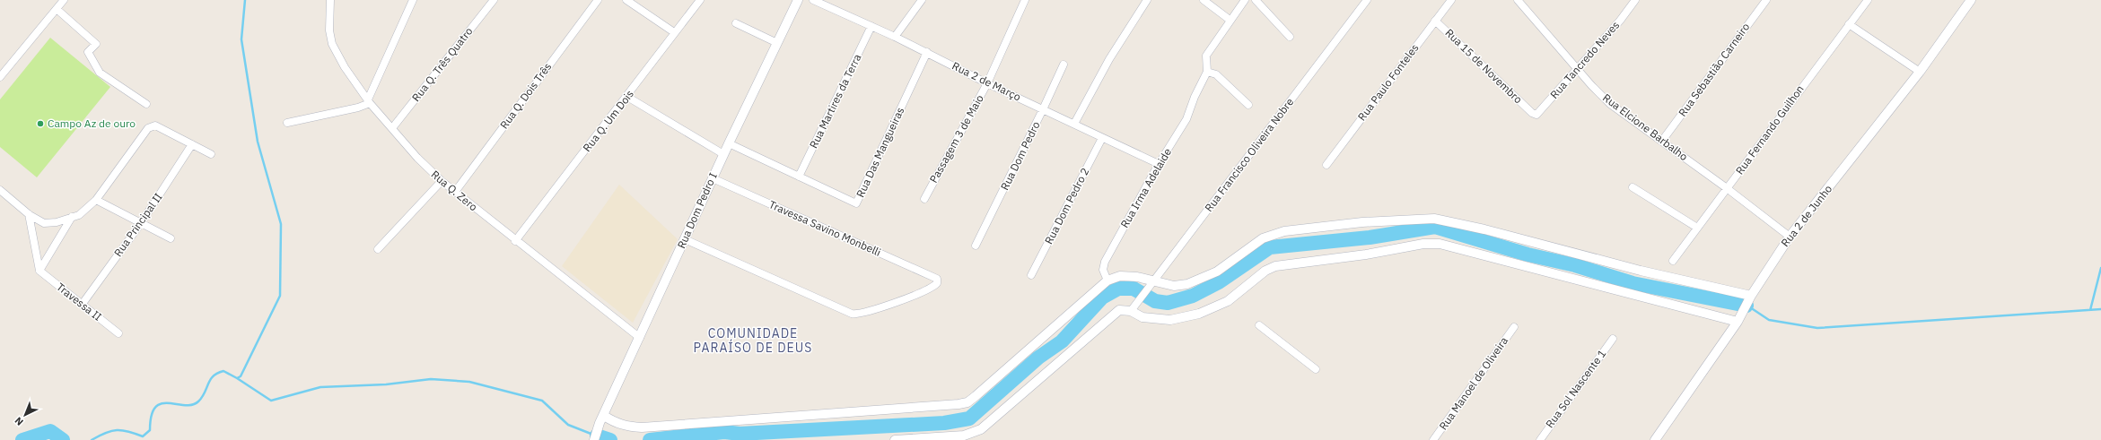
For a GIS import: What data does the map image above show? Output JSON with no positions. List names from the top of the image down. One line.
{"streets":{"street":["Rua Tancredo Neves","Rua Q. Três Quatro","Rua 15 de Novembro","Rua Sebastião Carneiro","Rua 2 de Março","Rua Paulo Fonteles","Rua Q. Dois Três","Rua Martires da Terra","Rua Q. Um Dois","Rua Elcione Barbalho","Rua Fernando Guilhon","Passagem 3 de Maio","Rua Das Mangueiras","Rua Francisco Oliveira Nobre","Rua Dom Pedro","Rua Irma Adelaide","Rua Q. Zero","Rua Dom Pedro 2","Rua Dom Pedro I","Rua 2 de Junho","Rua Principal II","Travessa Savino Monbelli","Travessa II","Rua Manoel de Oliveira","Rua Sol Nascente 1"]},"crossings":[["Rua Tancredo Neves","Rua 15 de Novembro"],["Rua Tancredo Neves","Rua Elcione Barbalho"],["Rua Q. Três Quatro","Rua Q. Zero"],["Rua 15 de Novembro","Rua Paulo Fonteles"],["Rua Sebastião Carneiro","Rua Elcione Barbalho"],["Rua 2 de Março","Rua Martires da Terra"],["Rua 2 de Março","Passagem 3 de Maio"],["Rua 2 de Março","Rua Das Mangueiras"],["Rua 2 de Março","Rua Dom Pedro"],["Rua 2 de Março","Rua Irma Adelaide"],["Rua 2 de Março","Rua Dom Pedro 2"],["Rua Q. Dois Três","Rua Q. Zero"],["Rua Martires da Terra","Rua Das Mangueiras"],["Rua Q. Um Dois","Rua Q. Zero"],["Rua Elcione Barbalho","Rua Fernando Guilhon"],["Rua Elcione Barbalho","Rua 2 de Junho"],["Rua Das Mangueiras","Rua Dom Pedro I"],["Rua Q. Zero","Rua Dom Pedro I"],["Rua Dom Pedro I","Travessa Savino Monbelli"],["Rua Principal II","Travessa II"]],"districts":["COMUNIDADE PARAÍSO DE DEUS"],"places":["Campo Az de ouro"],"north":"bottom left"}
